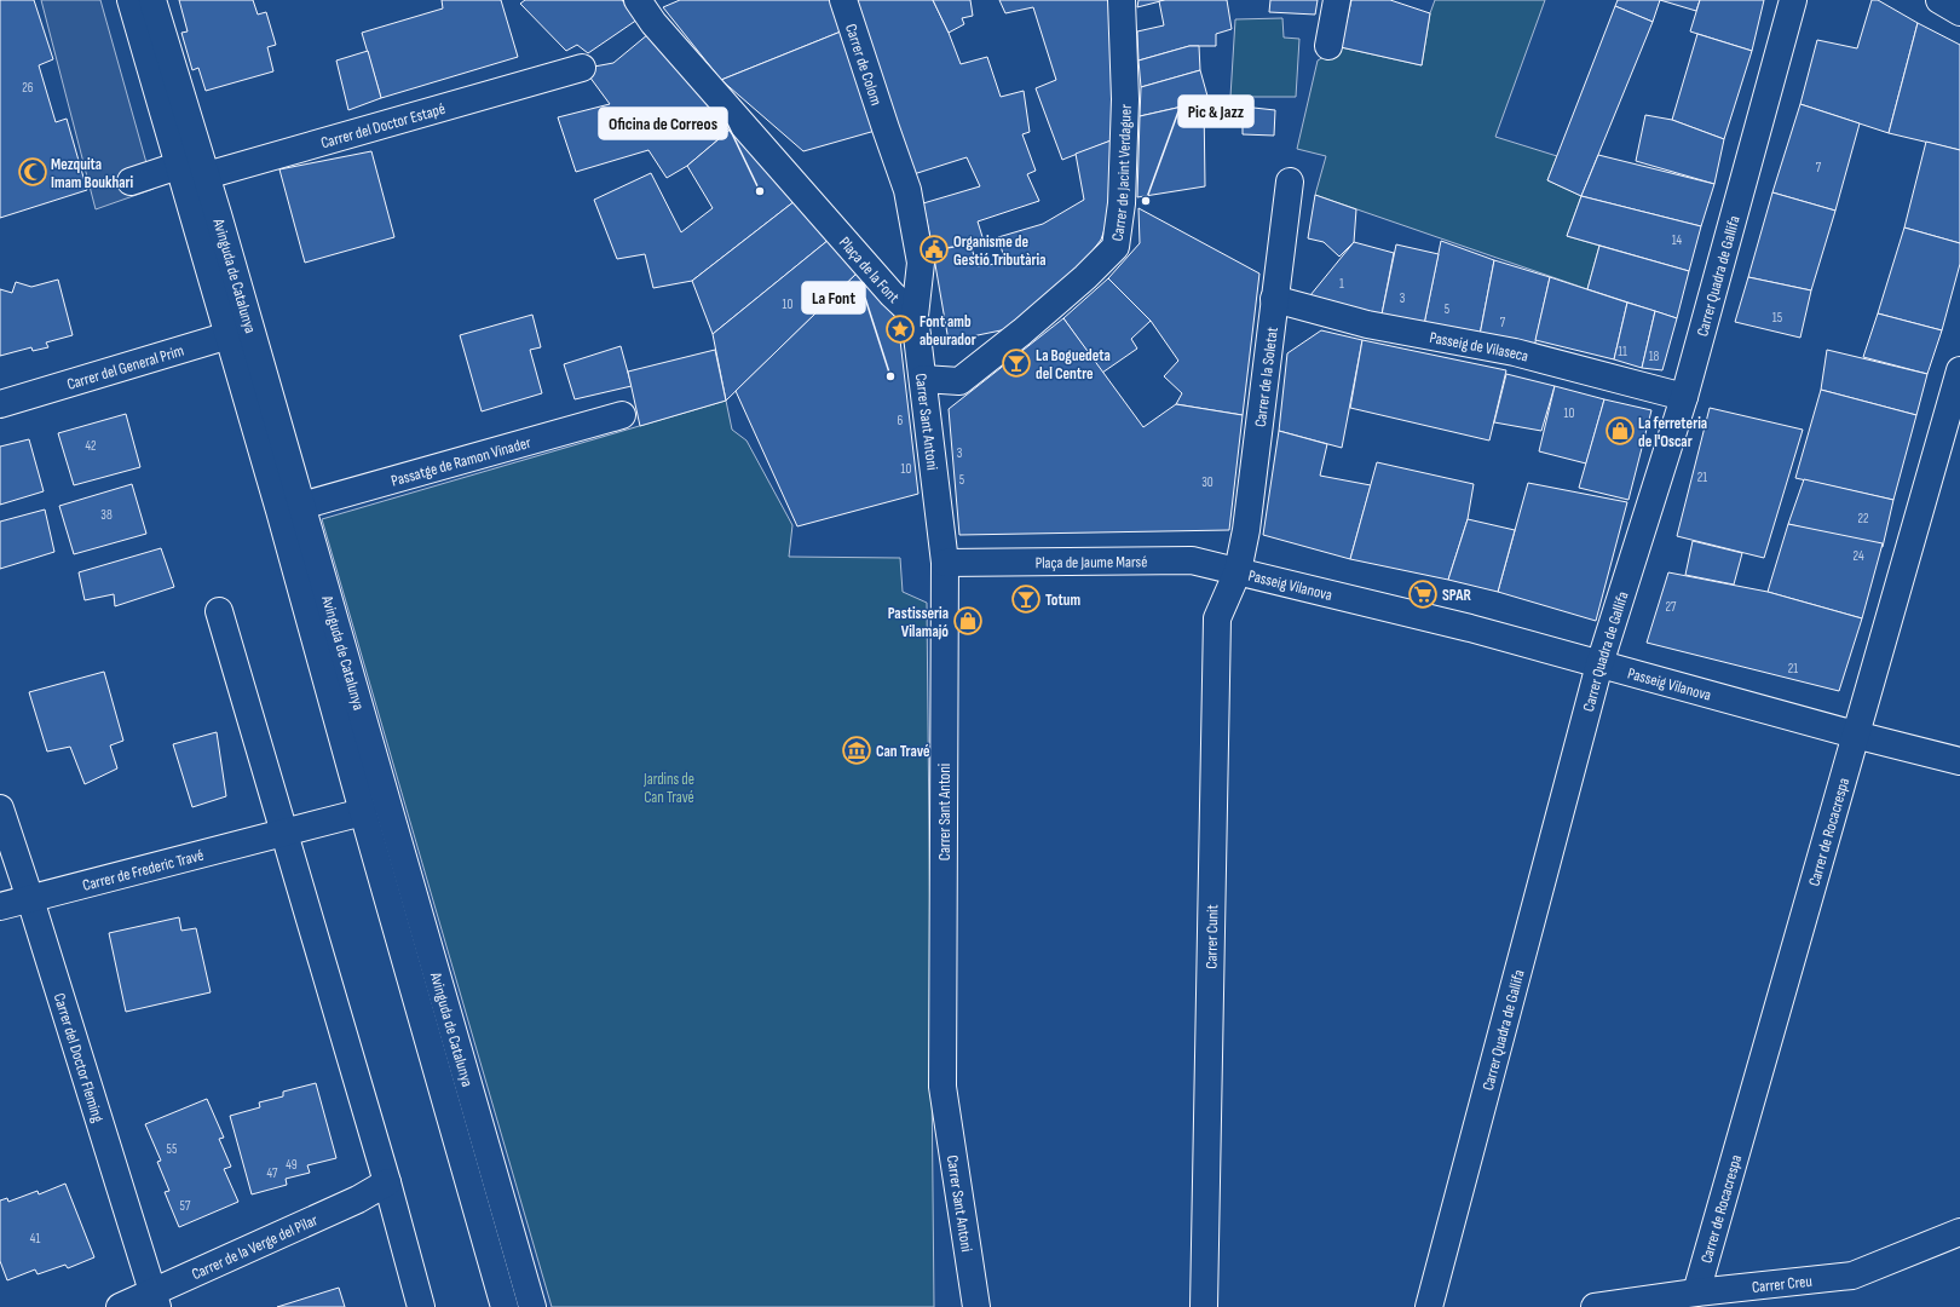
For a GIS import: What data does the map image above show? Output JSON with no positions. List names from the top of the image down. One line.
{"streets":{"street":["Carrer de Colom","Carrer del Doctor Estapé","Carrer de Jacint Verdaguer","Plaça de la Font","Avinguda de Catalunya","Carrer Quadra de Gallifa","Passeig de Vilaseca","Carrer del General Prim","Carrer de la Soletat","Carrer Sant Antoni","Passatge de Ramon Vinader","Plaça de Jaume Marsé","Passeig Vilanova","Carrer de Rocacrespa","Carrer de Frederic Travé","Carrer Cunit","Carrer del Doctor Fleming","Carrer de la Verge del Pilar","Carrer Creu"]},"crossings":[["Carrer de Colom","Plaça de la Font"],["Carrer del Doctor Estapé","Avinguda de Catalunya"],["Carrer de Jacint Verdaguer","Carrer Sant Antoni"],["Plaça de la Font","Carrer Sant Antoni"],["Avinguda de Catalunya","Carrer del General Prim"],["Avinguda de Catalunya","Passatge de Ramon Vinader"],["Avinguda de Catalunya","Carrer de Frederic Travé"],["Carrer Quadra de Gallifa","Passeig de Vilaseca"],["Carrer Quadra de Gallifa","Passeig Vilanova"],["Passeig de Vilaseca","Carrer de la Soletat"],["Carrer de la Soletat","Plaça de Jaume Marsé"],["Carrer de la Soletat","Passeig Vilanova"],["Carrer de la Soletat","Carrer Cunit"],["Carrer Sant Antoni","Plaça de Jaume Marsé"],["Plaça de Jaume Marsé","Passeig Vilanova"],["Plaça de Jaume Marsé","Carrer Cunit"],["Passeig Vilanova","Carrer de Rocacrespa"],["Passeig Vilanova","Carrer Cunit"],["Carrer de Rocacrespa","Carrer Creu"],["Carrer de Frederic Travé","Carrer del Doctor Fleming"],["Carrer del Doctor Fleming","Carrer de la Verge del Pilar"]],"parks":["Jardins de Can Travé"],"places":{"mosque":["Mezquita Imam Boukhari"],"other":["Oficina de Correos","Pic & Jazz","La Font"],"public building":["Organisme de Gestió Tributària"],"place":["Font amb abeurador"],"bar":["La Boguedeta del Centre","Totum"],"shop":["La ferreteria de l'Oscar","Pastisseria Vilamajó"],"supermarket":["SPAR"],"museum":["Can Travé"]},"house_numbers":["26","7","14","1","3","10","5","15","7","11","18","10","6","42","3","10","21","5","30","38","22","24","27","21","55","49","47","57","41"]}
